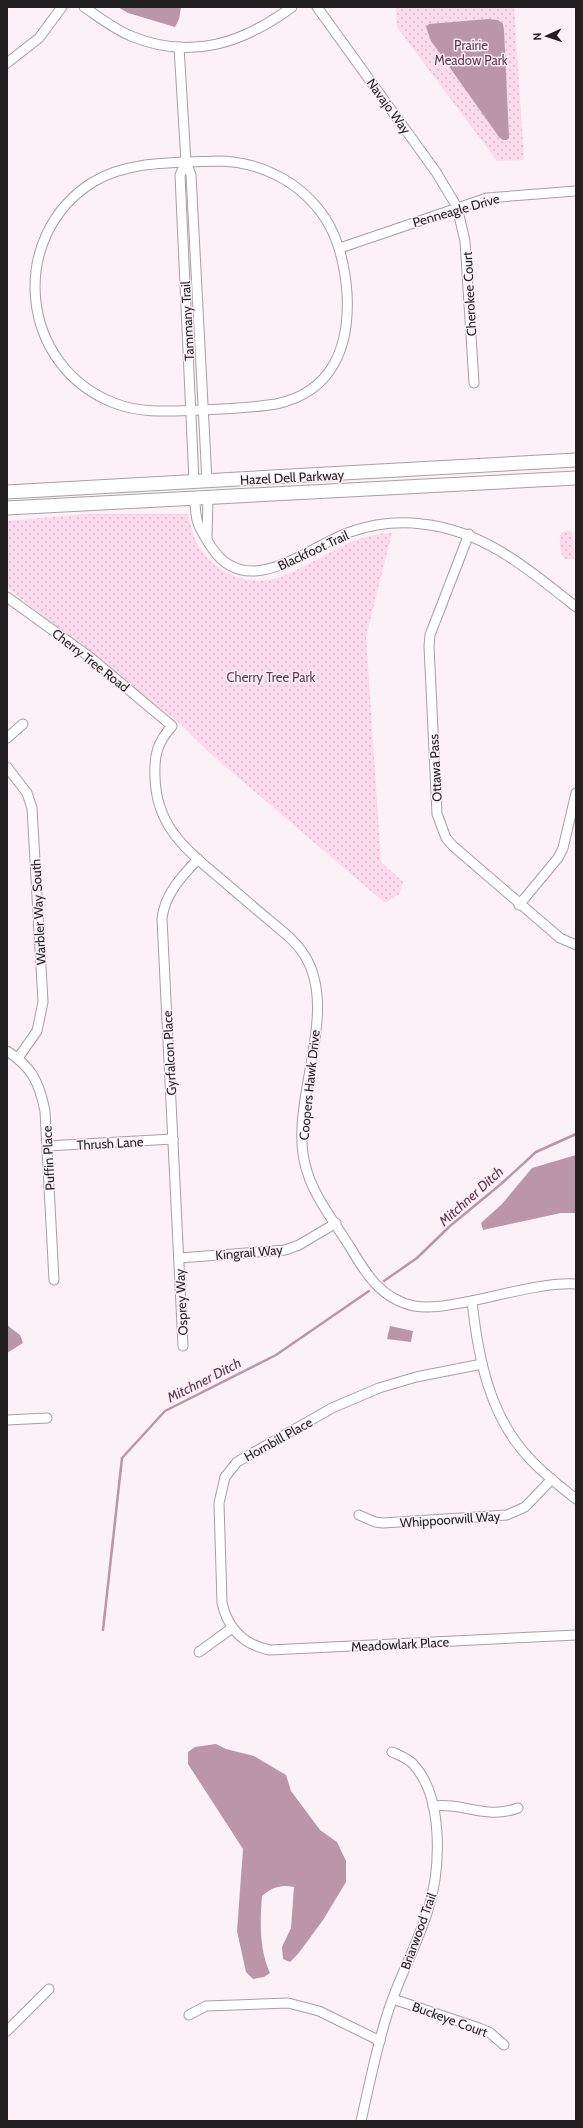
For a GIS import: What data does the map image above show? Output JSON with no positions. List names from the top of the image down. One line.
{"streets":{"main road":["Hazel Dell Parkway"],"street":["Navajo Way","Penneagle Drive","Cherokee Court","Tammany Trail","Blackfoot Trail","Cherry Tree Road","Ottawa Pass","Warbler Way South","Gyrfalcon Place","Coopers Hawk Drive","Thrush Lane","Puffin Place","Kingrail Way","Osprey Way","Hornbill Place","Whippoorwill Way","Meadowlark Place","Briarwood Trail","Buckeye Court"]},"crossings":[["Navajo Way","Penneagle Drive"],["Navajo Way","Cherokee Court"],["Penneagle Drive","Cherokee Court"],["Tammany Trail","Hazel Dell Parkway"],["Hazel Dell Parkway","Blackfoot Trail"],["Blackfoot Trail","Ottawa Pass"],["Cherry Tree Road","Coopers Hawk Drive"],["Warbler Way South","Puffin Place"],["Gyrfalcon Place","Coopers Hawk Drive"],["Gyrfalcon Place","Thrush Lane"],["Gyrfalcon Place","Kingrail Way"],["Gyrfalcon Place","Osprey Way"],["Coopers Hawk Drive","Kingrail Way"],["Thrush Lane","Puffin Place"],["Kingrail Way","Osprey Way"],["Hornbill Place","Meadowlark Place"],["Briarwood Trail","Buckeye Court"]],"water":["Mitchner Ditch"],"parks":["Prairie Meadow Park","Cherry Tree Park"],"north":"left"}
